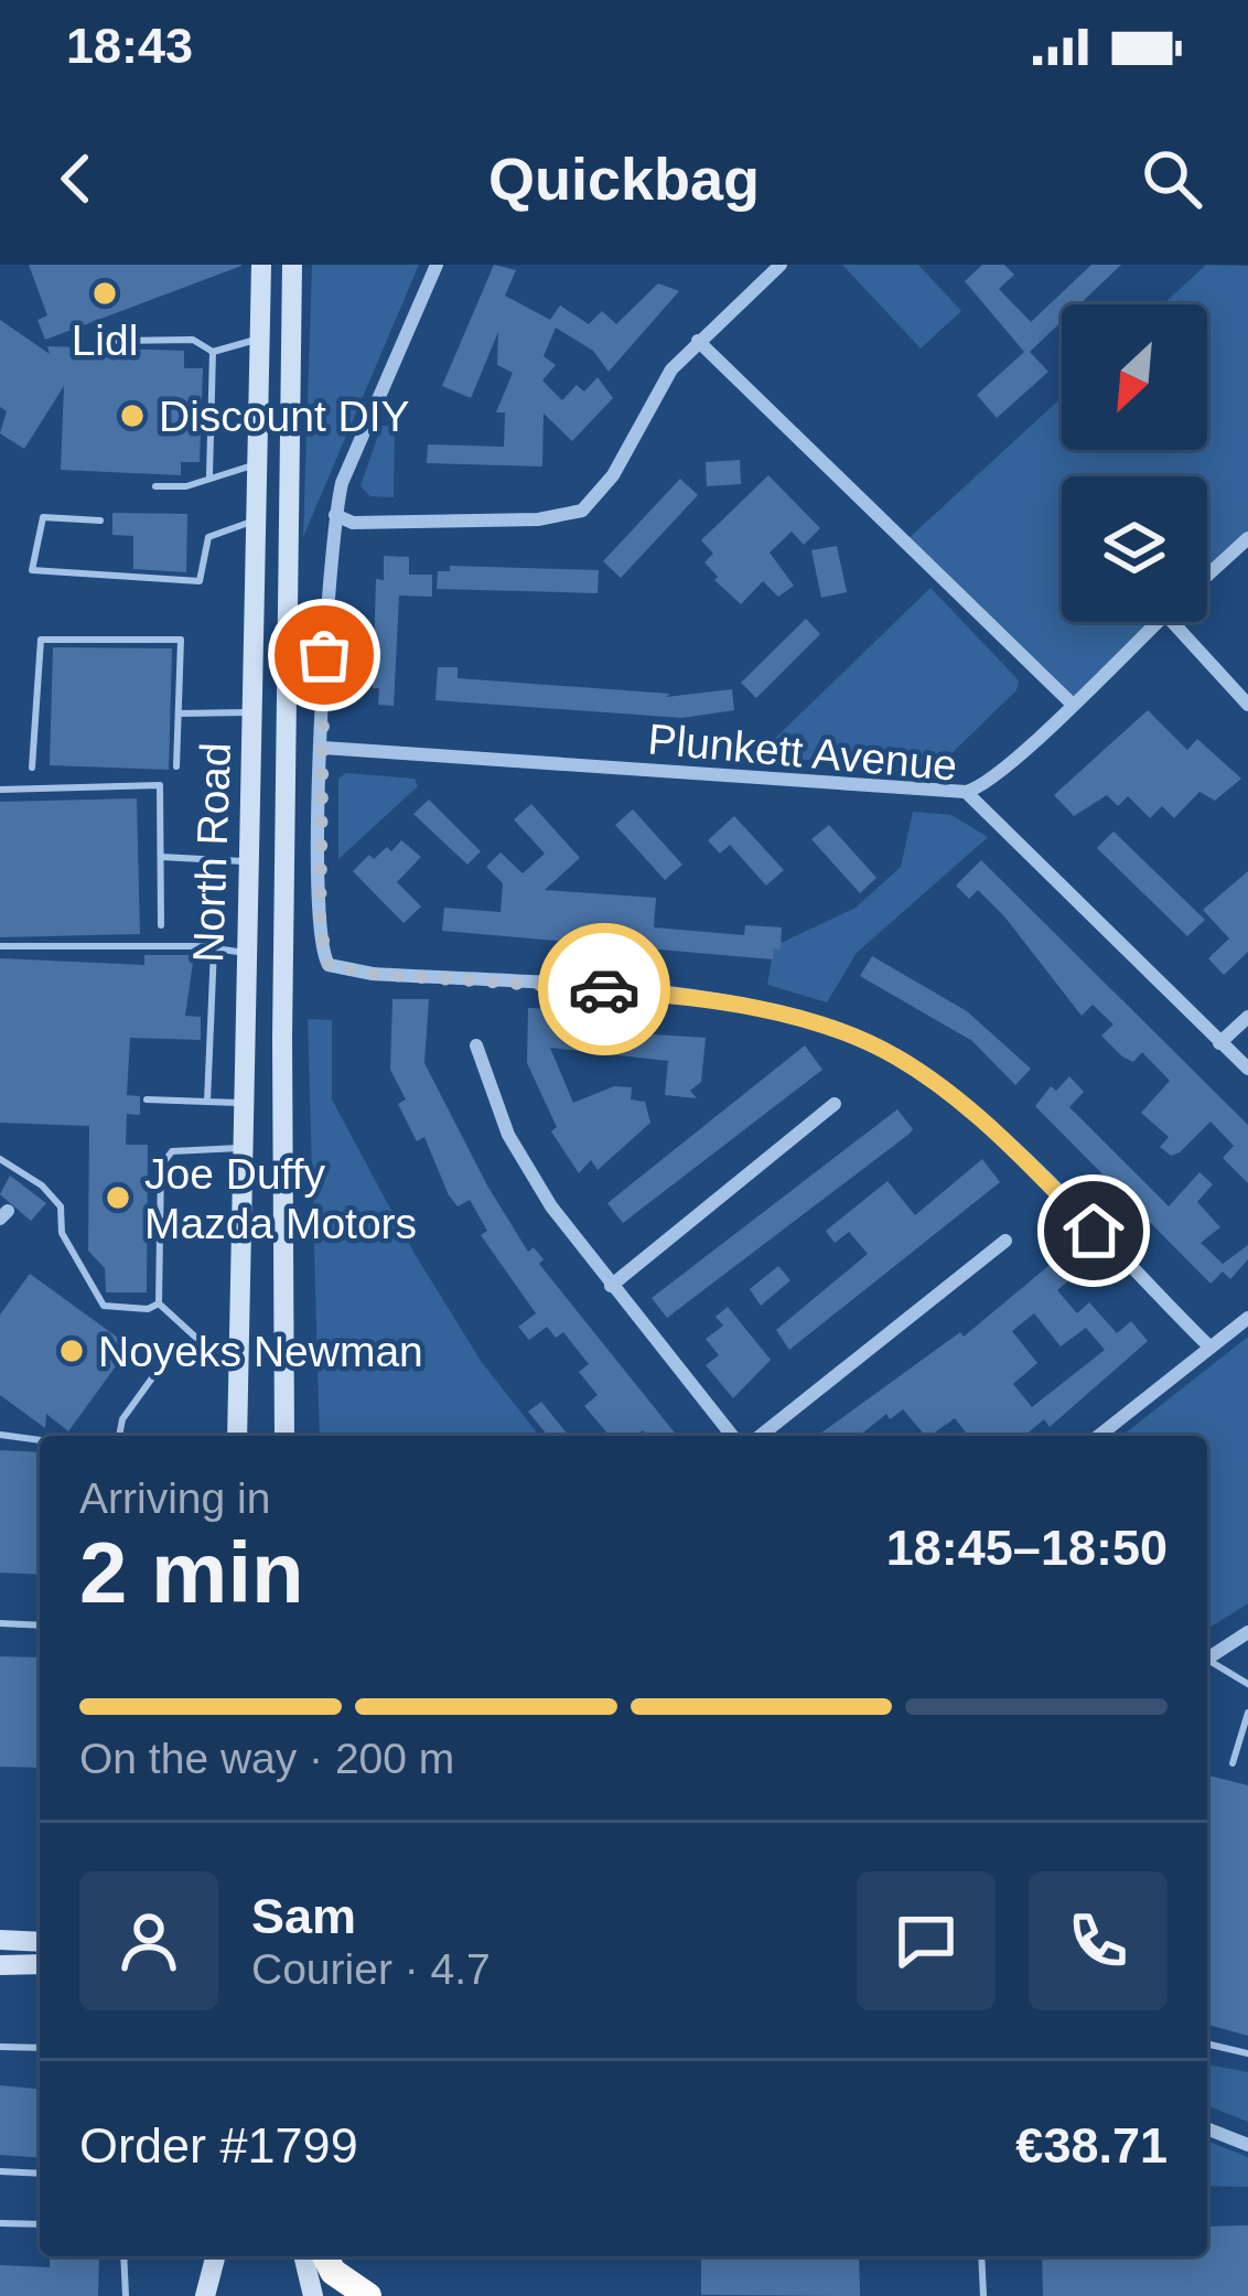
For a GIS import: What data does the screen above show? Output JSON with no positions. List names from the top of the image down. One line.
{"streets":{"main road":["North Road"],"street":["Plunkett Avenue"]},"places":["Lidl","Discount DIY","Joe Duffy Mazda Motors","Noyeks Newman"],"north":"bottom left","page":{"status":"18:43","header":"Quickbag","heading":["2 min","Arriving in","18:45–18:50"],"panel":["Sam","Courier · 4.7","Order #1799","€38.71"],"bar":"On the way · 200 m"}}
